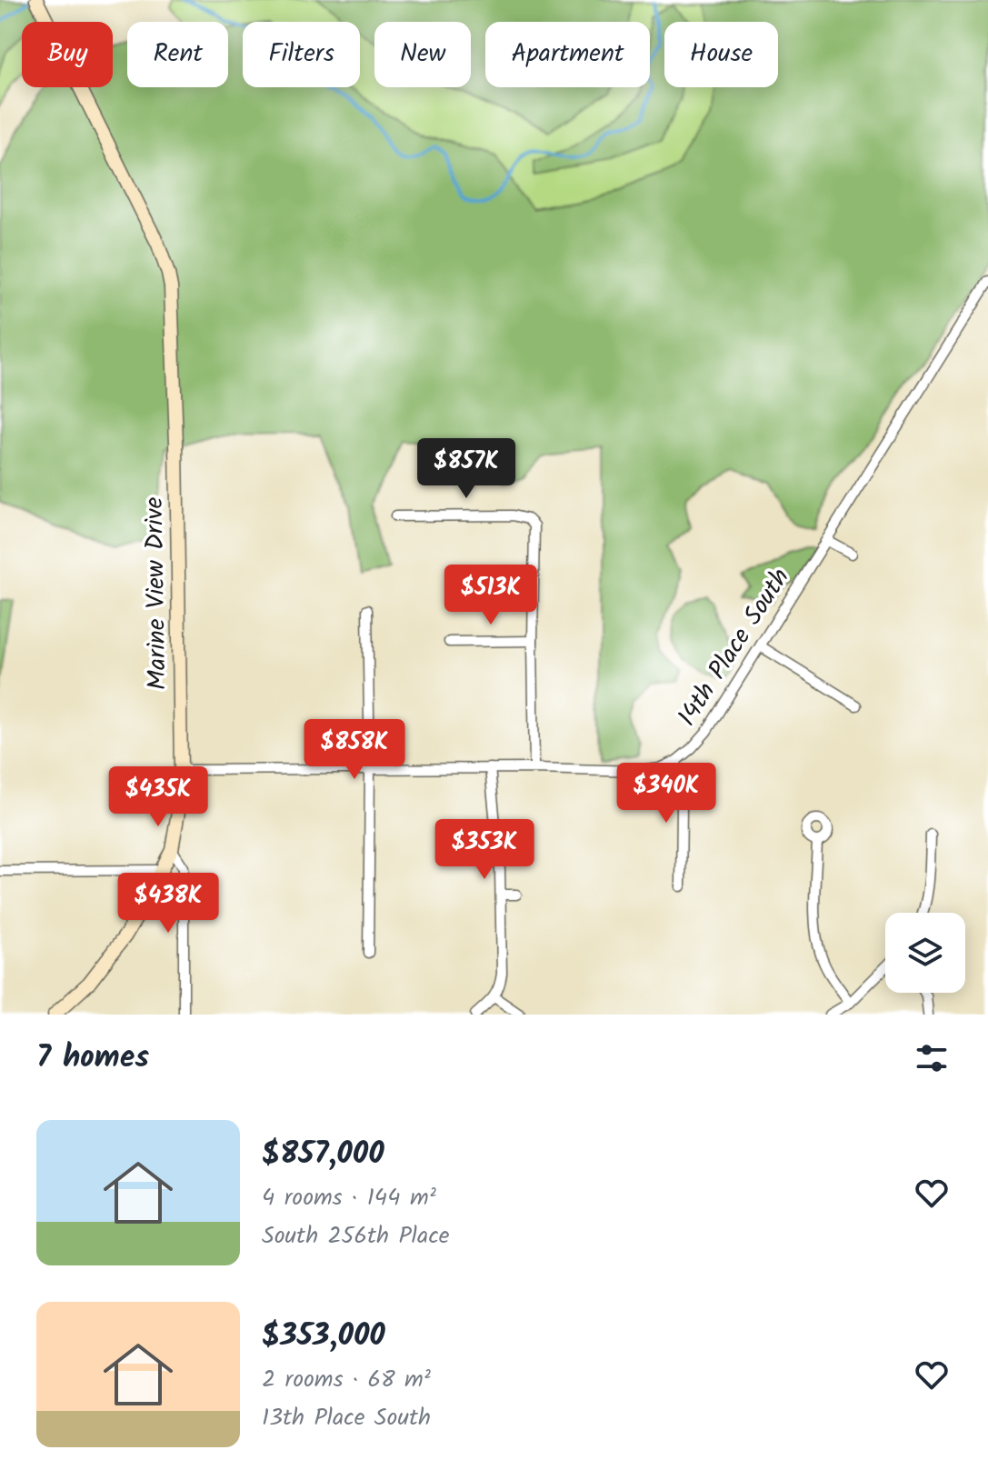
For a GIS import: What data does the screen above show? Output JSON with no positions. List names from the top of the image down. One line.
{"streets":{"main road":["Marine View Drive"],"street":["14th Place South"]},"crossings":[["Marine View Drive","14th Place South"]],"page":{"chip":["Buy","Rent","Filters","New","Apartment","House"],"price":["$857K","$513K","$858K","$340K","$435K","$353K","$438K"],"heading":"7 homes","list":[{"name":"$857,000","note":"4 rooms · 144 m² · South 256th Place"},{"name":"$353,000","note":"2 rooms · 68 m² · 13th Place South"}]}}
